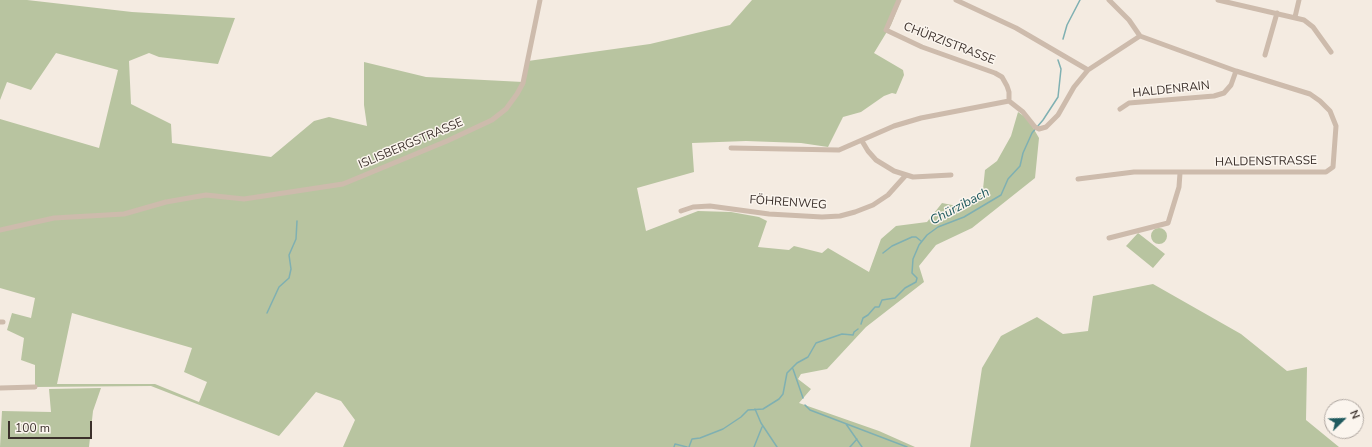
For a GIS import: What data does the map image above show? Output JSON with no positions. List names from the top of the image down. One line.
{"streets":{"street":["CHÜRZISTRASSE","HALDENRAIN","ISLISBERGSTRASSE","HALDENSTRASSE","FÖHRENWEG"]},"crossings":[["HALDENRAIN","HALDENSTRASSE"]],"water":["Chürzibach"],"scale_bar":"100 m","north":"top right"}
